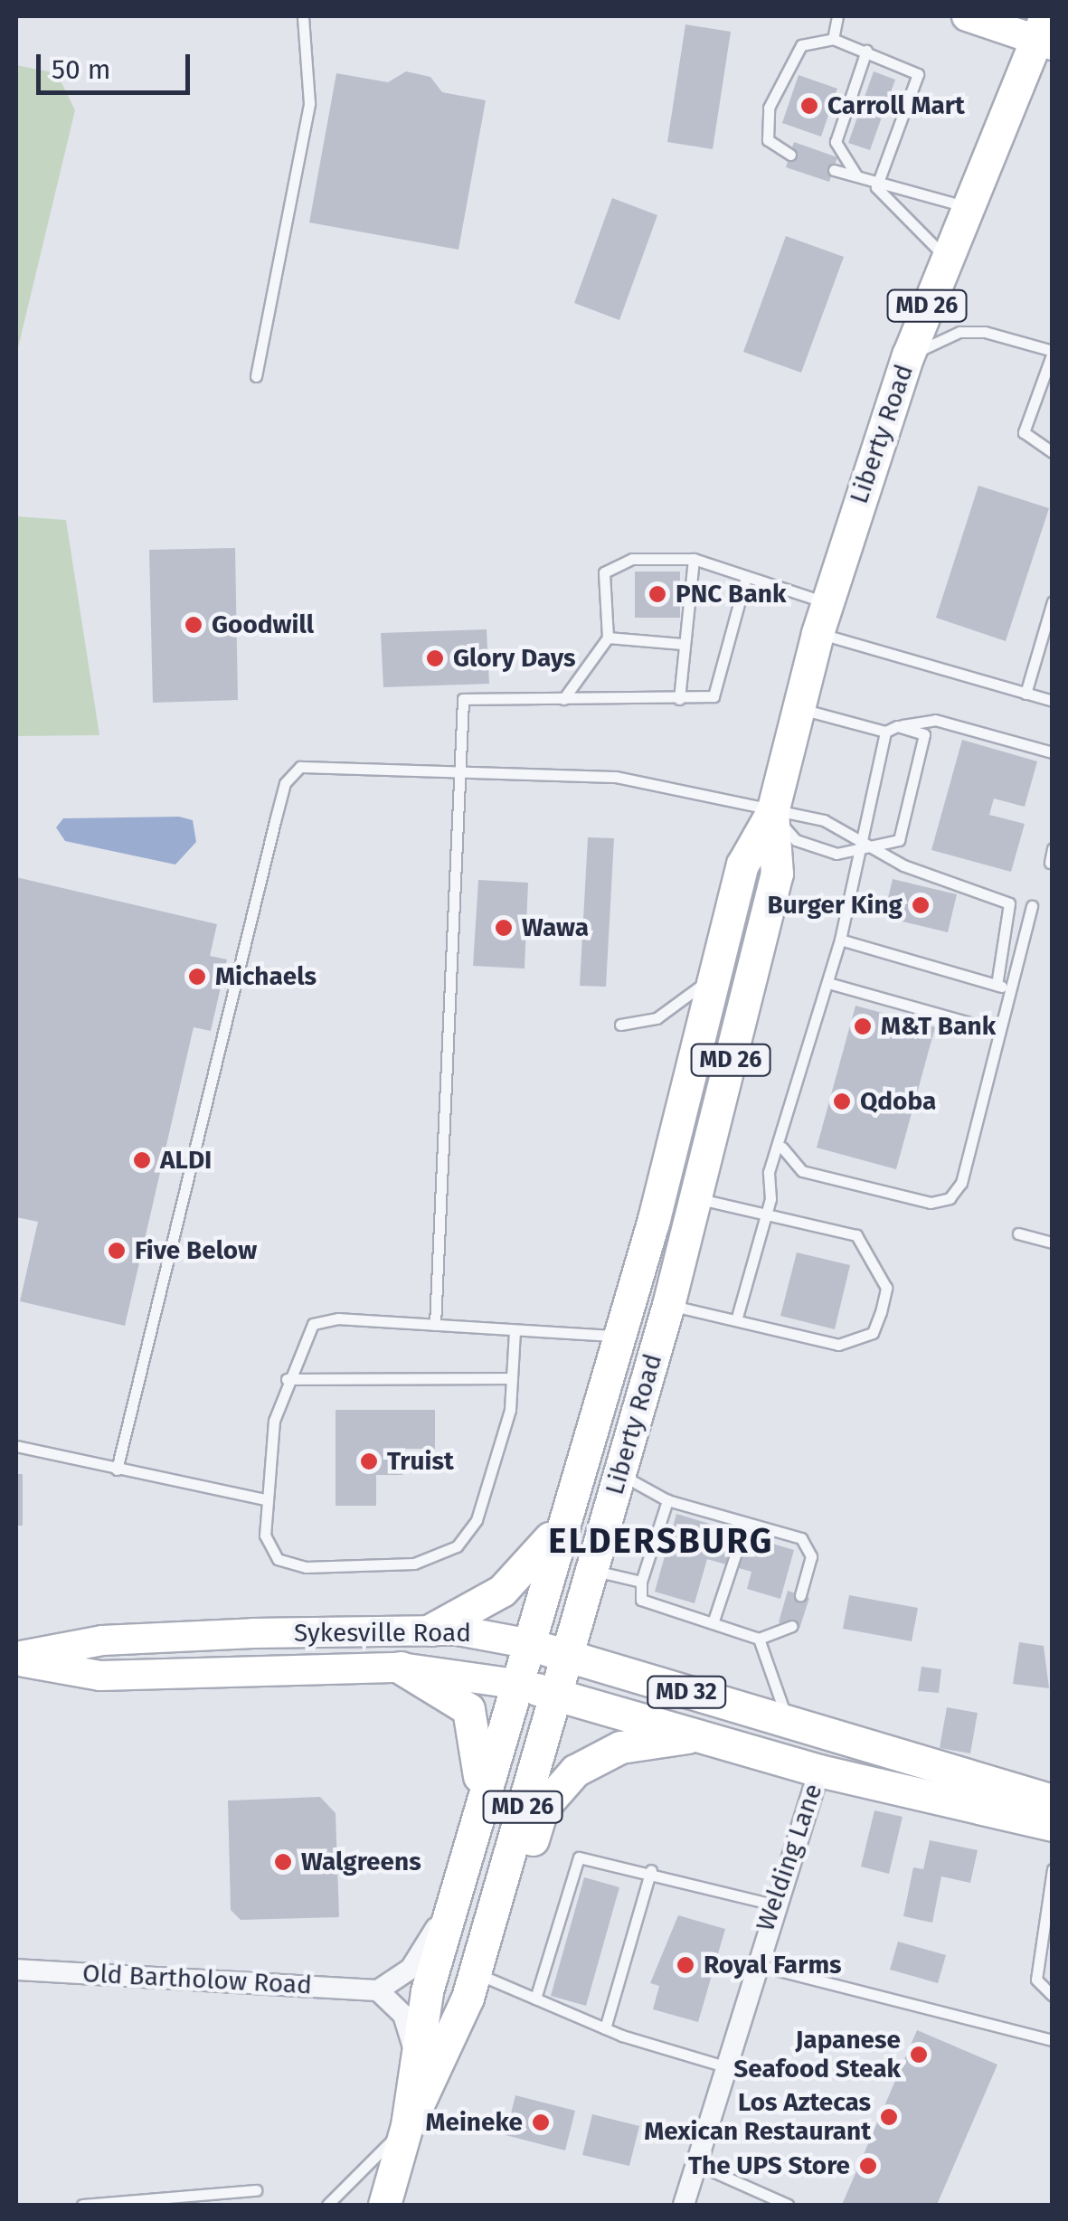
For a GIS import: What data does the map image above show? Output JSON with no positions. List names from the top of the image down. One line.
{"streets":{"main road":["MD 26","Liberty Road","Sykesville Road","MD 32"],"street":["Welding Lane","Old Bartholow Road"]},"crossings":[["Liberty Road","Sykesville Road"],["Sykesville Road","Welding Lane"]],"districts":["ELDERSBURG"],"places":["Carroll Mart","PNC Bank","Goodwill","Glory Days","Burger King","Wawa","Michaels","M&T Bank","Qdoba","ALDI","Five Below","Truist","Walgreens","Royal Farms","Japanese Seafood Steak","Los Aztecas Mexican Restaurant","Meineke","The UPS Store"],"scale_bar":"50 m"}
